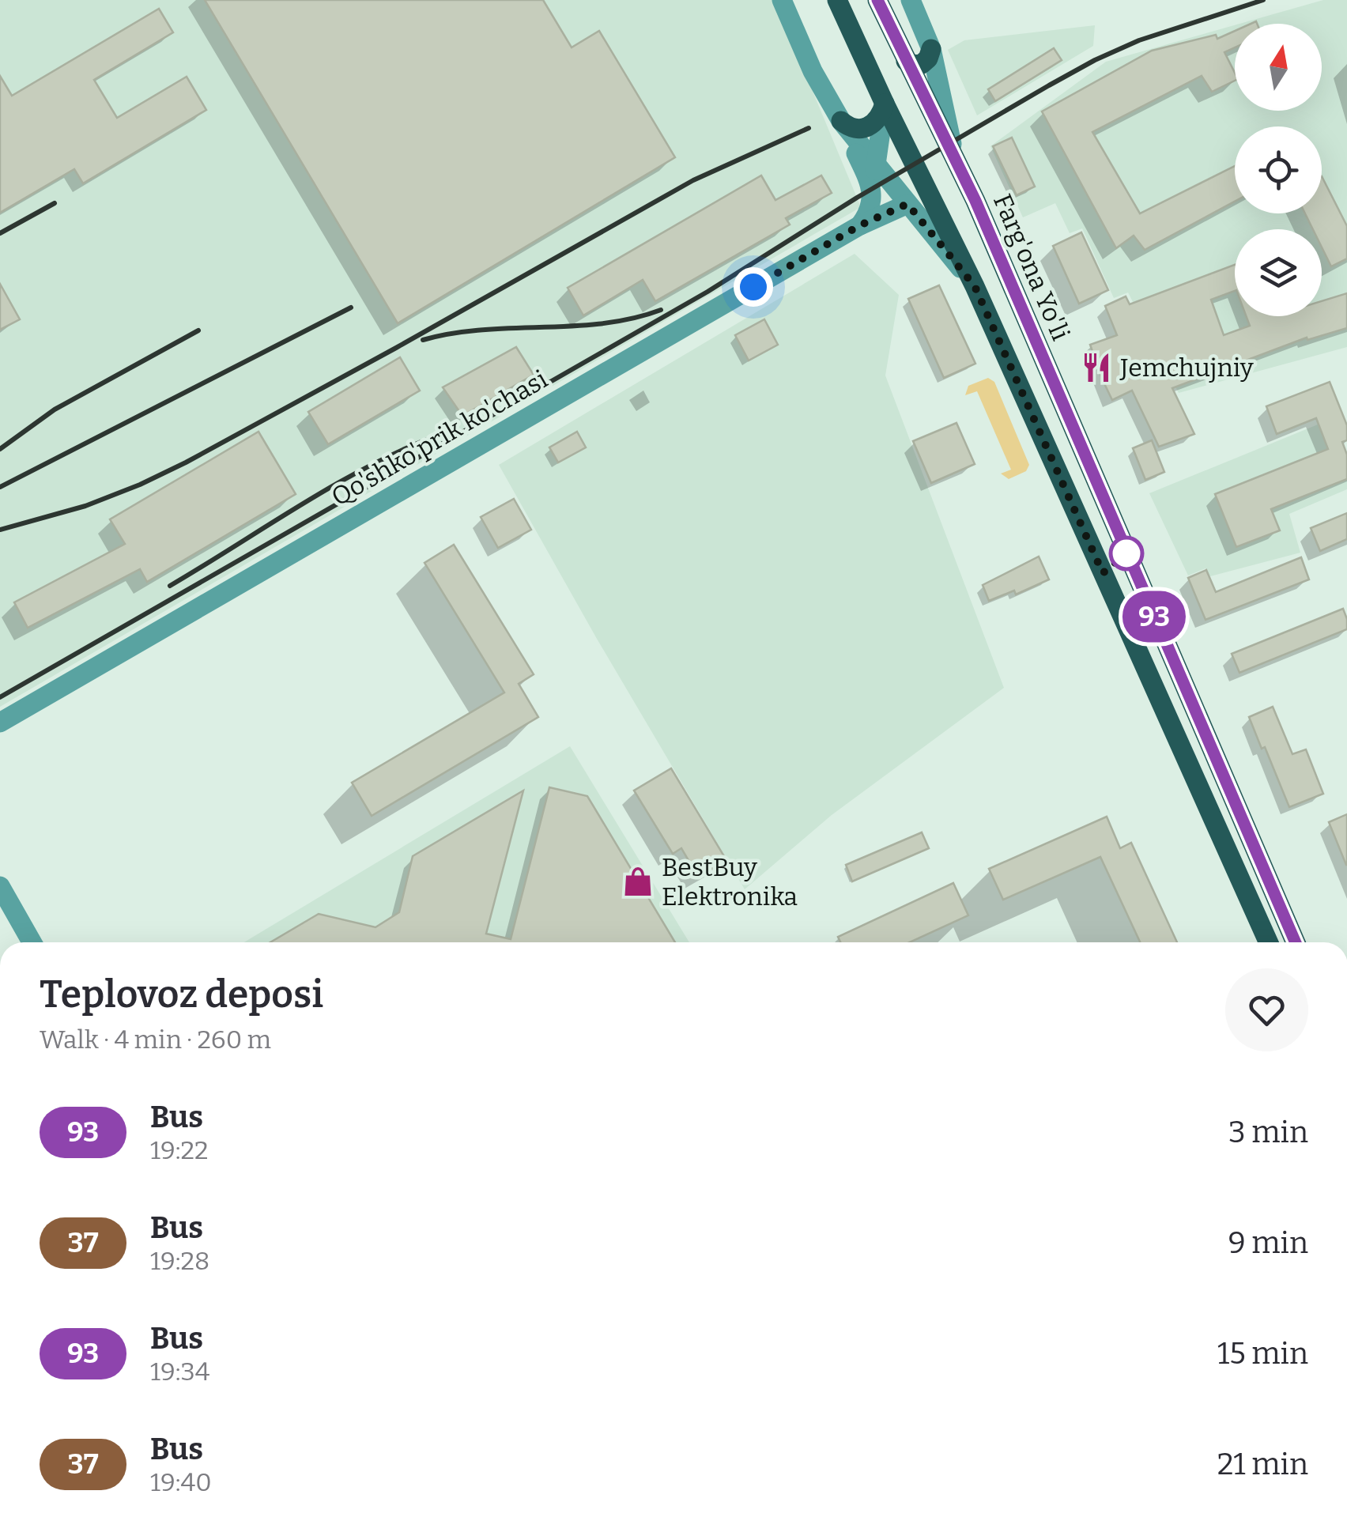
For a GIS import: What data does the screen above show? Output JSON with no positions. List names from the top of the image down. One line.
{"streets":{"main road":["Farg'ona Yo'li"],"street":["Qo'shko'prik ko'chasi"]},"places":{"restaurant":["Jemchujniy"],"shop":["BestBuy Elektronika"]},"lines":["bus line 93"],"north":"top","page":{"on_map":"93","heading":["Teplovoz deposi","Walk · 4 min · 260 m"],"list":[{"mark":"93","name":"Bus","note":"19:22","value":"3 min"},{"mark":"37","name":"Bus","note":"19:28","value":"9 min"},{"mark":"93","name":"Bus","note":"19:34","value":"15 min"},{"mark":"37","name":"Bus","note":"19:40","value":"21 min"}]}}
